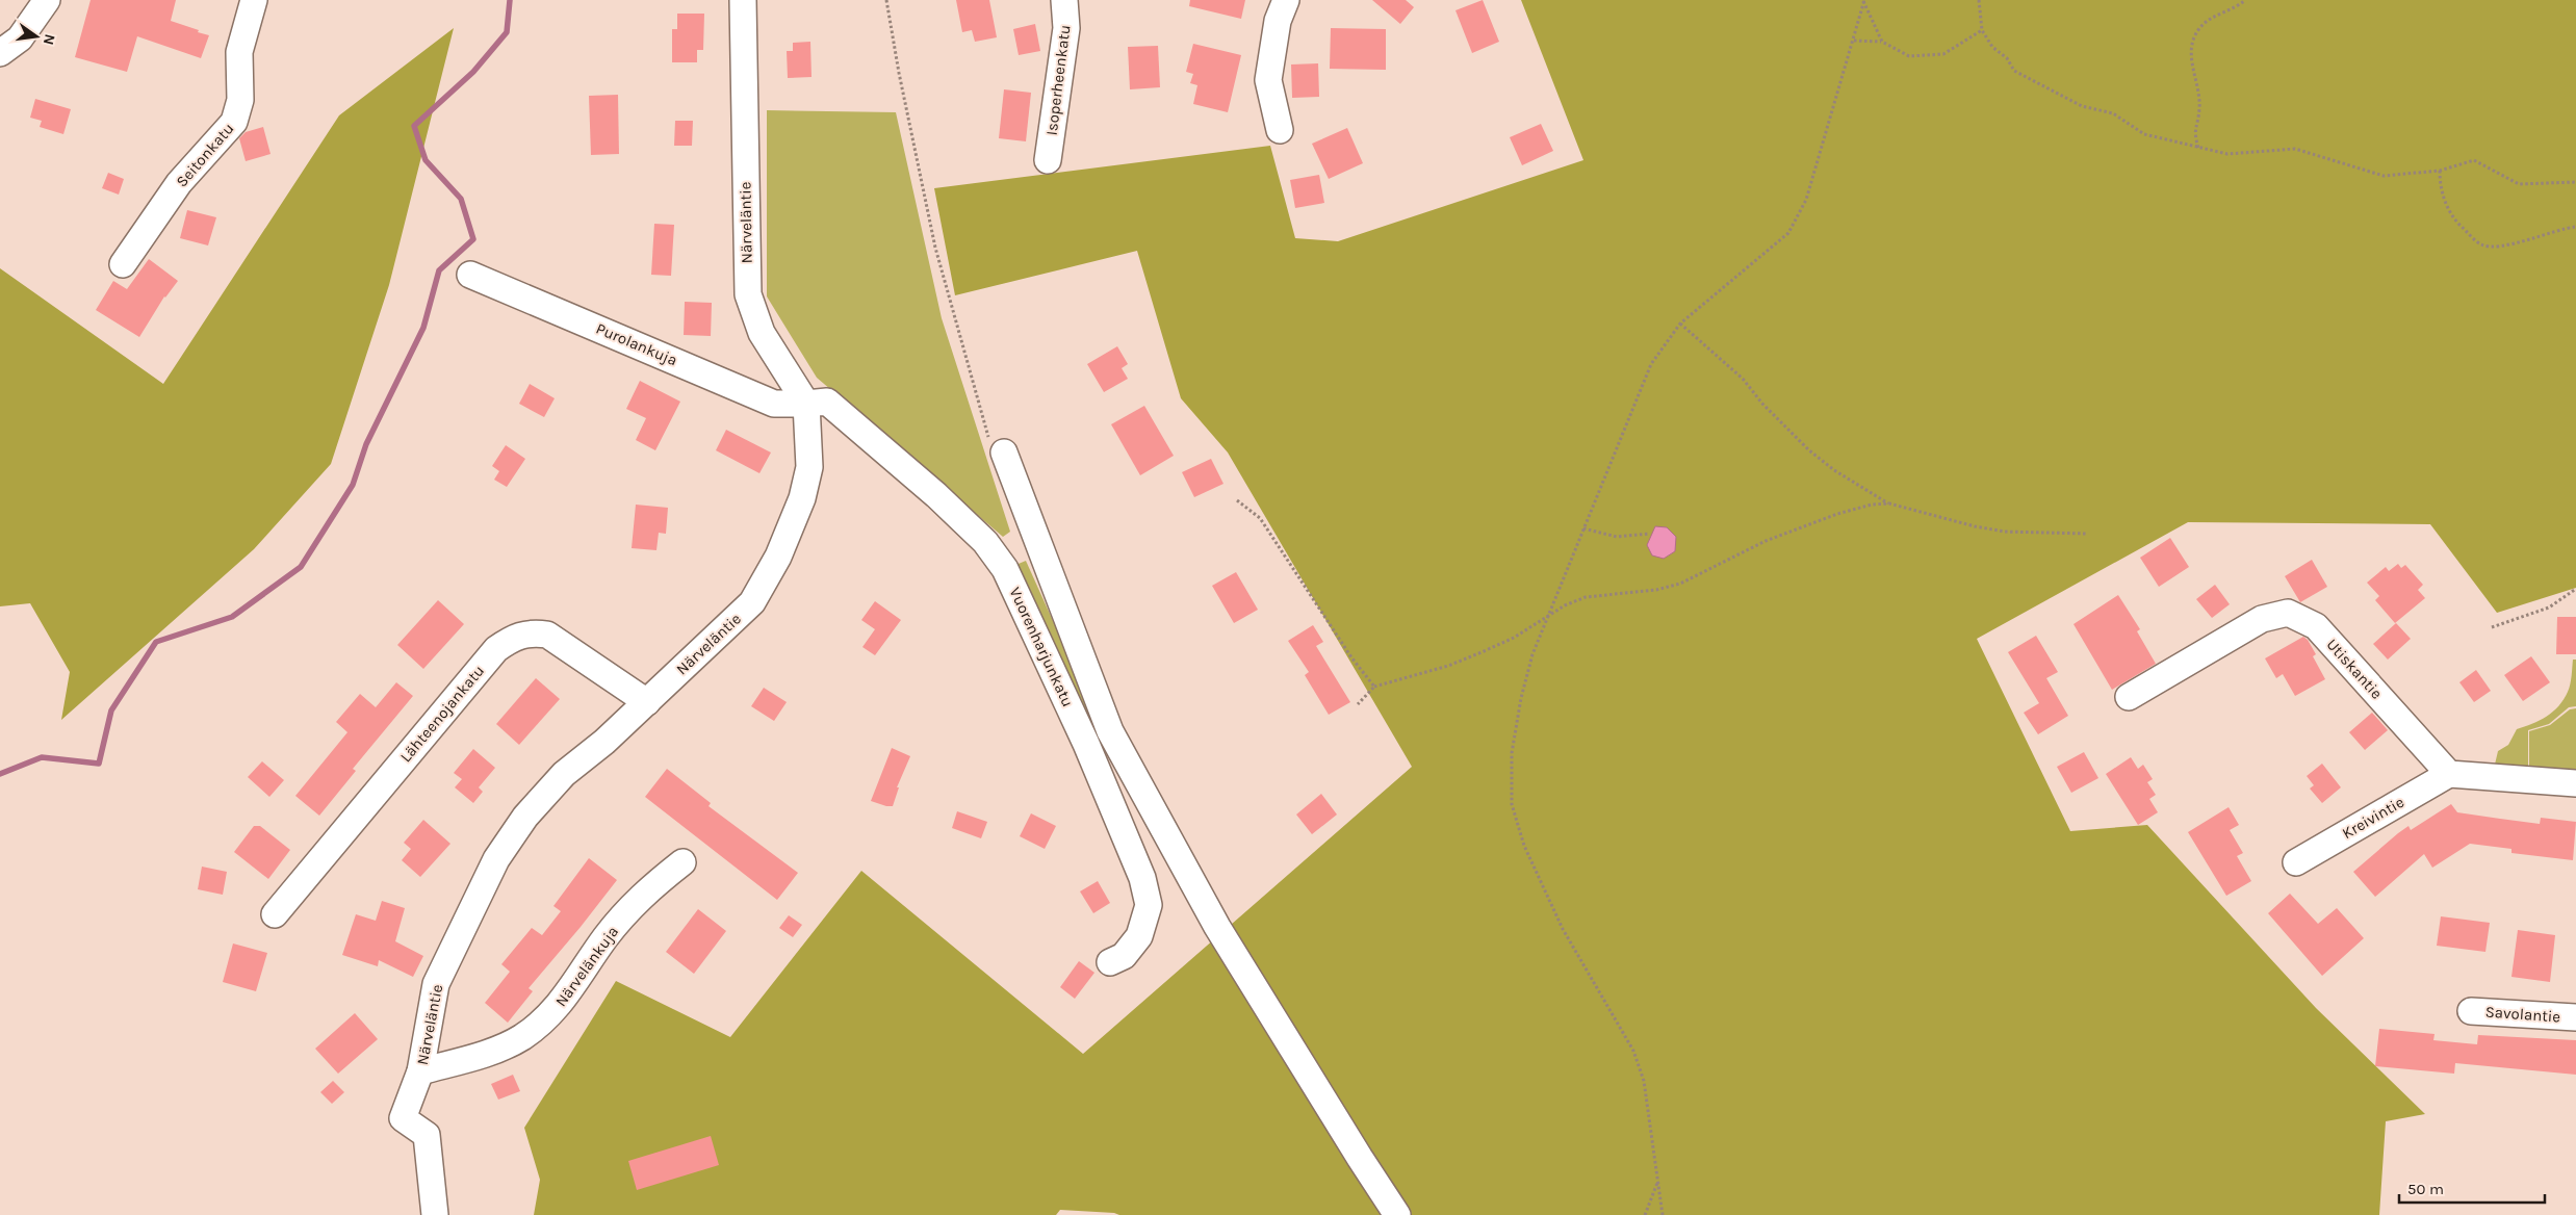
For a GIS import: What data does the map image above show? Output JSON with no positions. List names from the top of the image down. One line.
{"streets":{"street":["Isoperheenkatu","Seitonkatu","Närveläntie","Purolankuja","Vuorenharjunkatu","Utiskantie","Lähteenojankatu","Kreivintie","Närvelänkuja","Savolantie"]},"crossings":[["Närveläntie","Purolankuja"],["Närveläntie","Vuorenharjunkatu"],["Närveläntie","Lähteenojankatu"],["Närveläntie","Närvelänkuja"],["Purolankuja","Vuorenharjunkatu"],["Utiskantie","Kreivintie"]],"scale_bar":"50 m","north":"right"}
